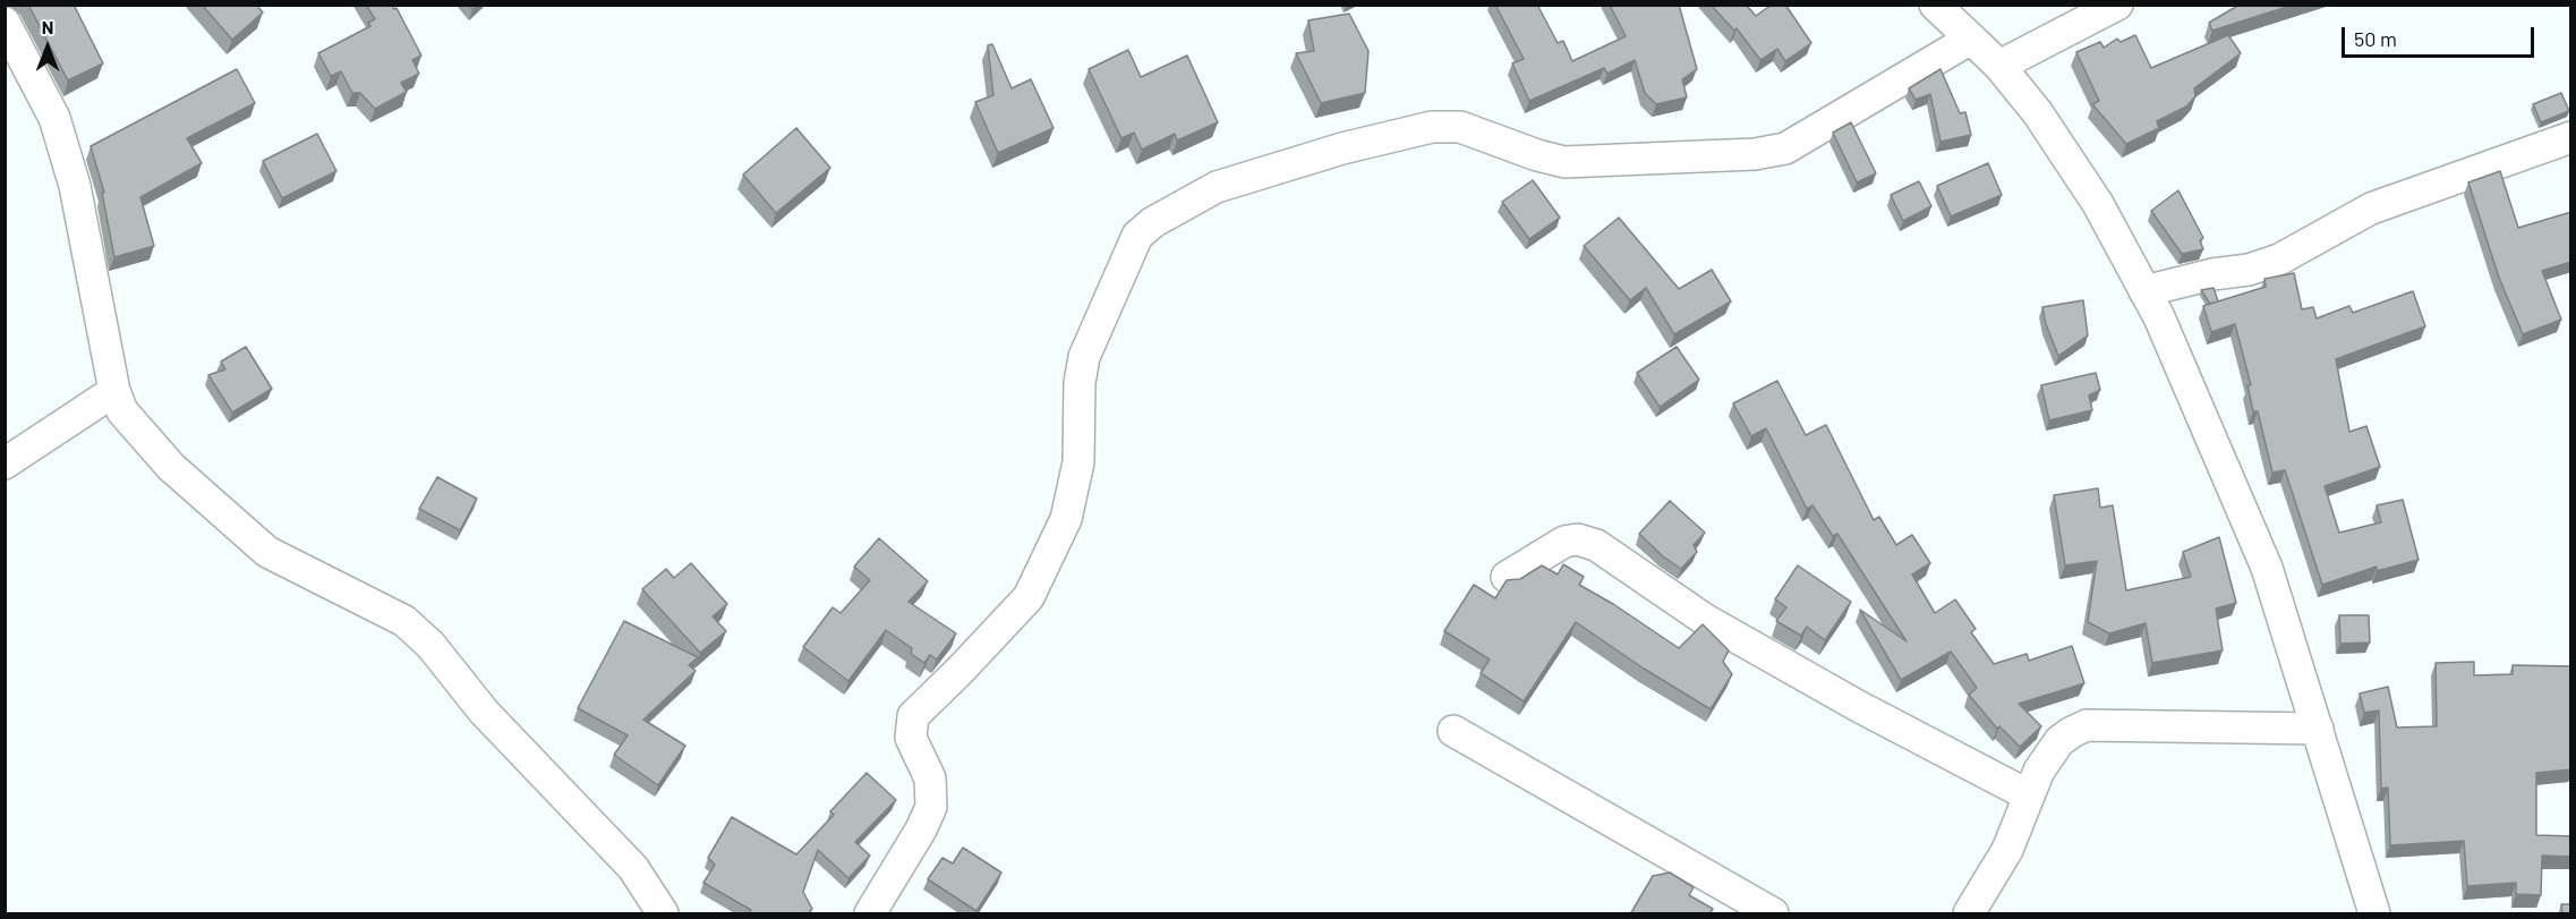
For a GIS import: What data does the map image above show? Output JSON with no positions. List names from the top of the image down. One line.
{"scale_bar":"50 m","north":"top"}
